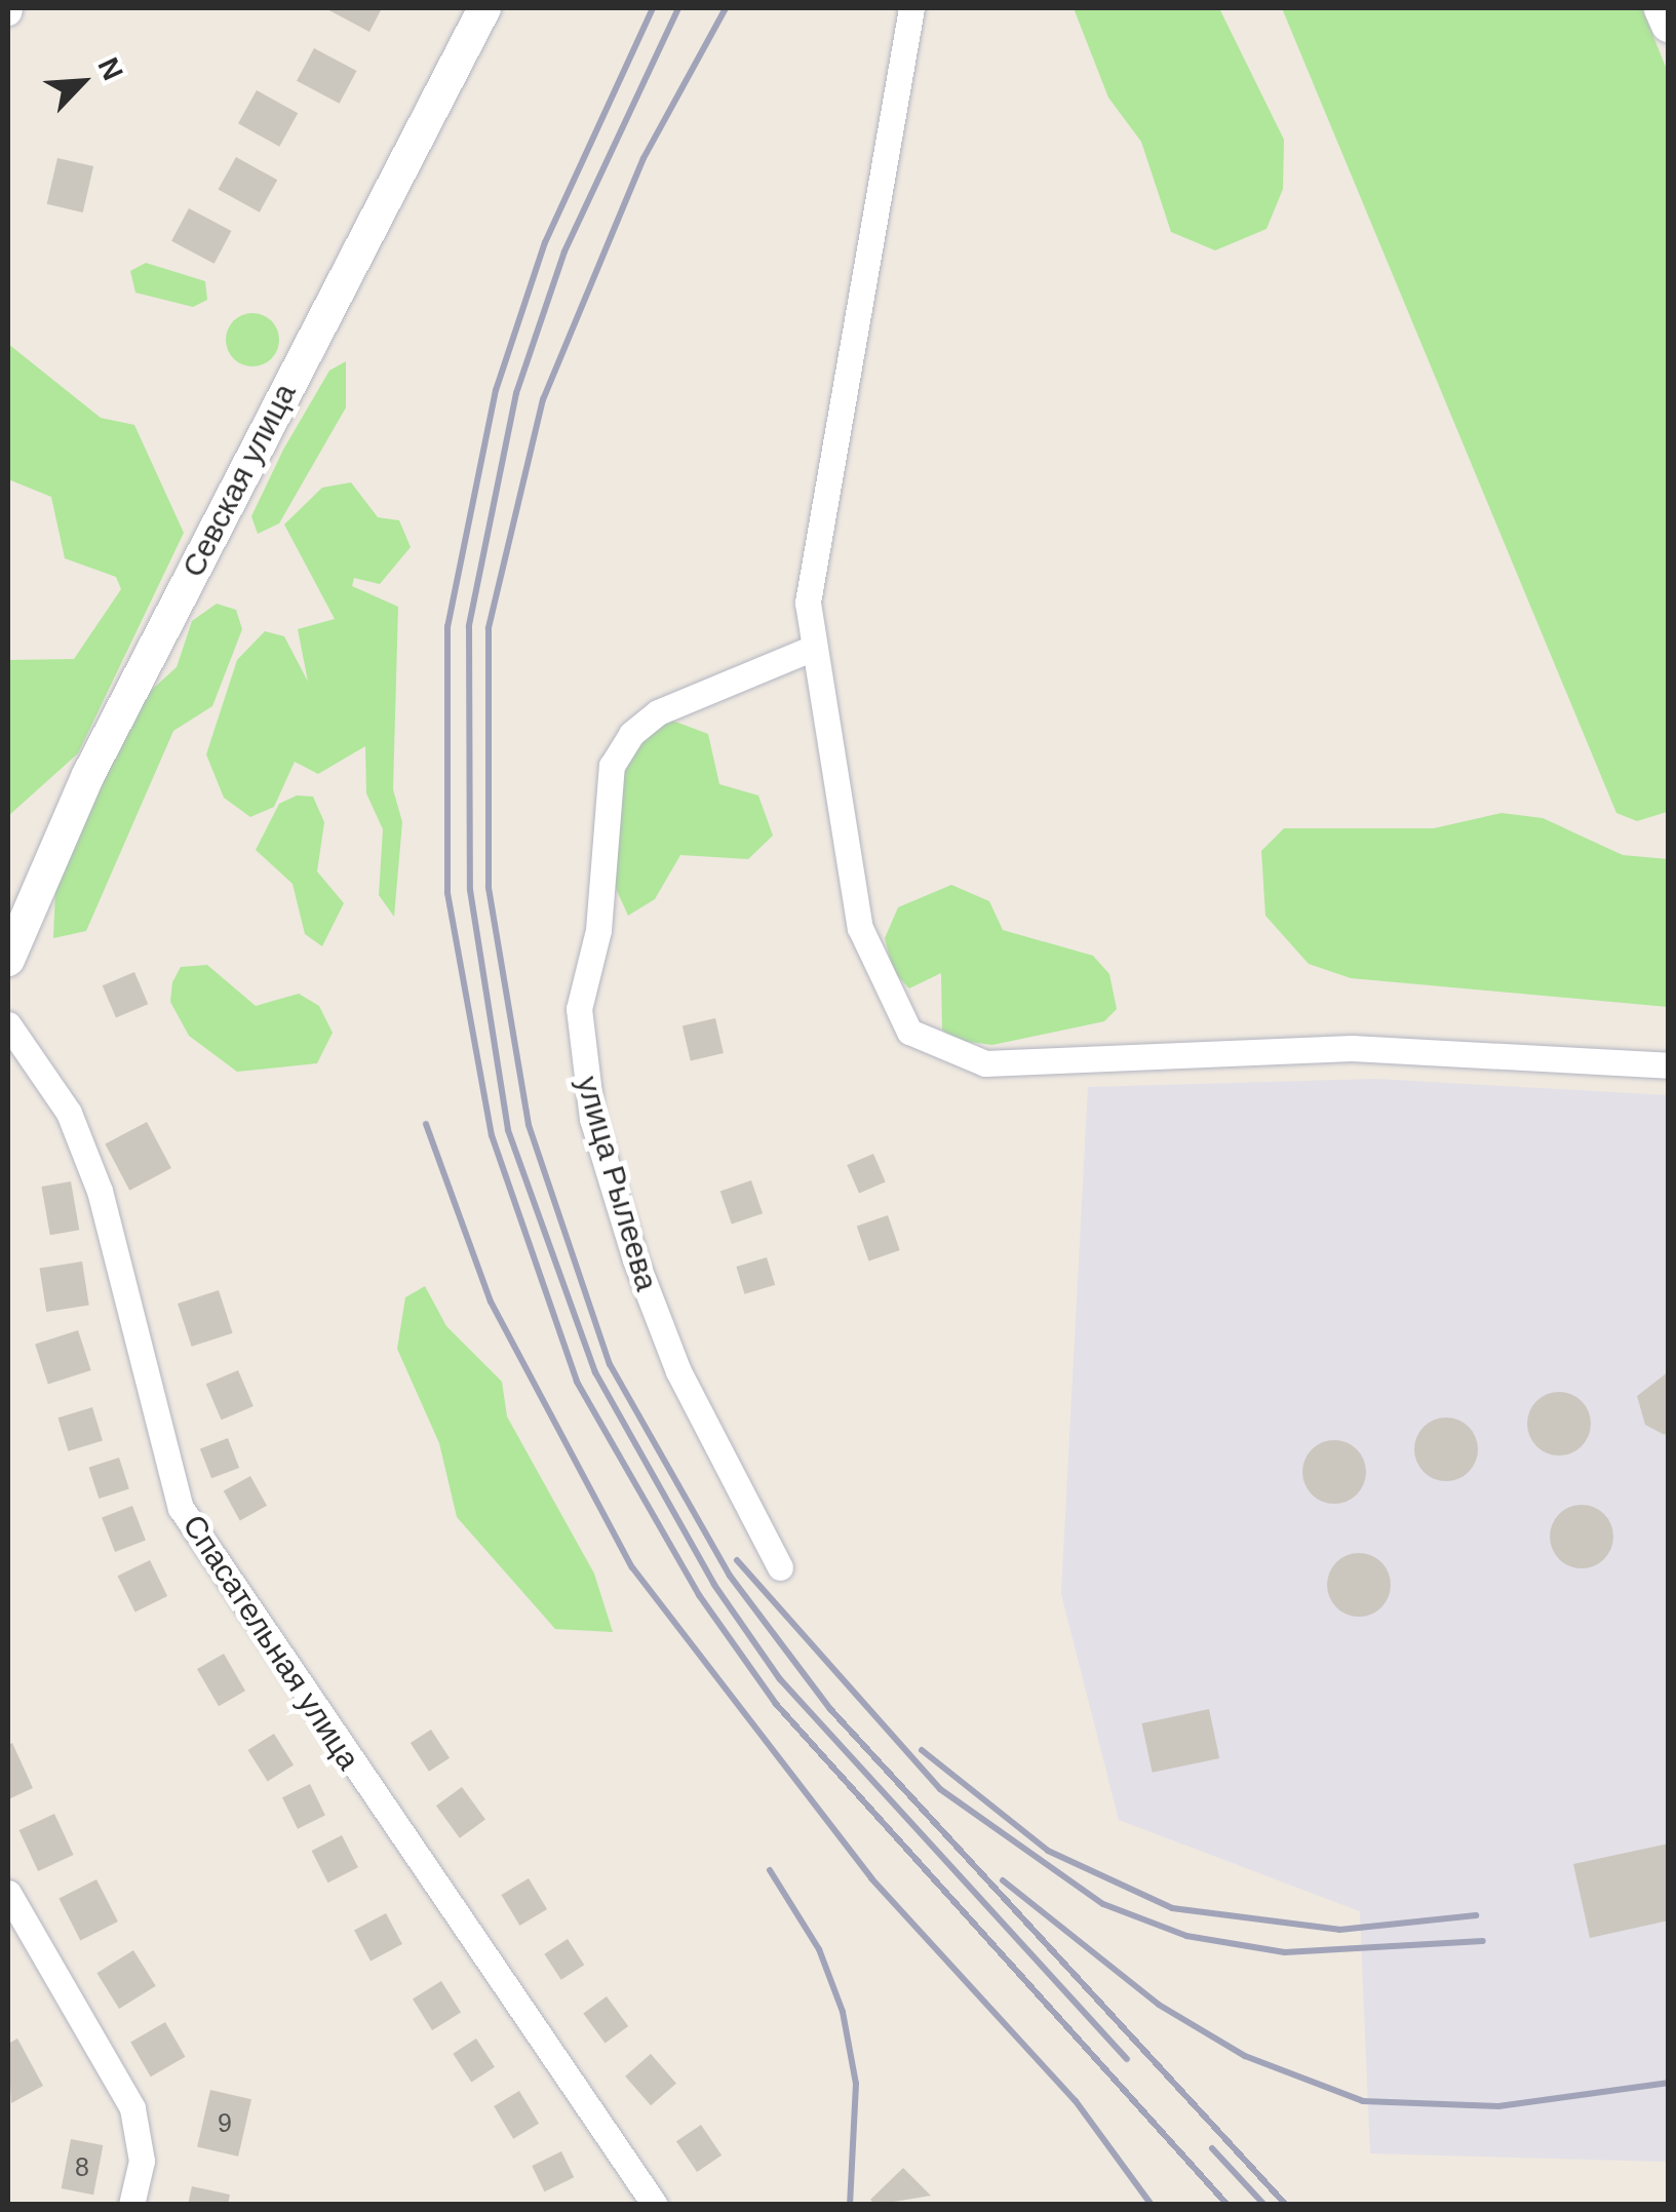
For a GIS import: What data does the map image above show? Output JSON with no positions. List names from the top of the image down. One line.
{"streets":{"street":["Севская улица","улица Рылеева","Спасательная улица"]},"house_numbers":["9","8"],"north":"top right"}
